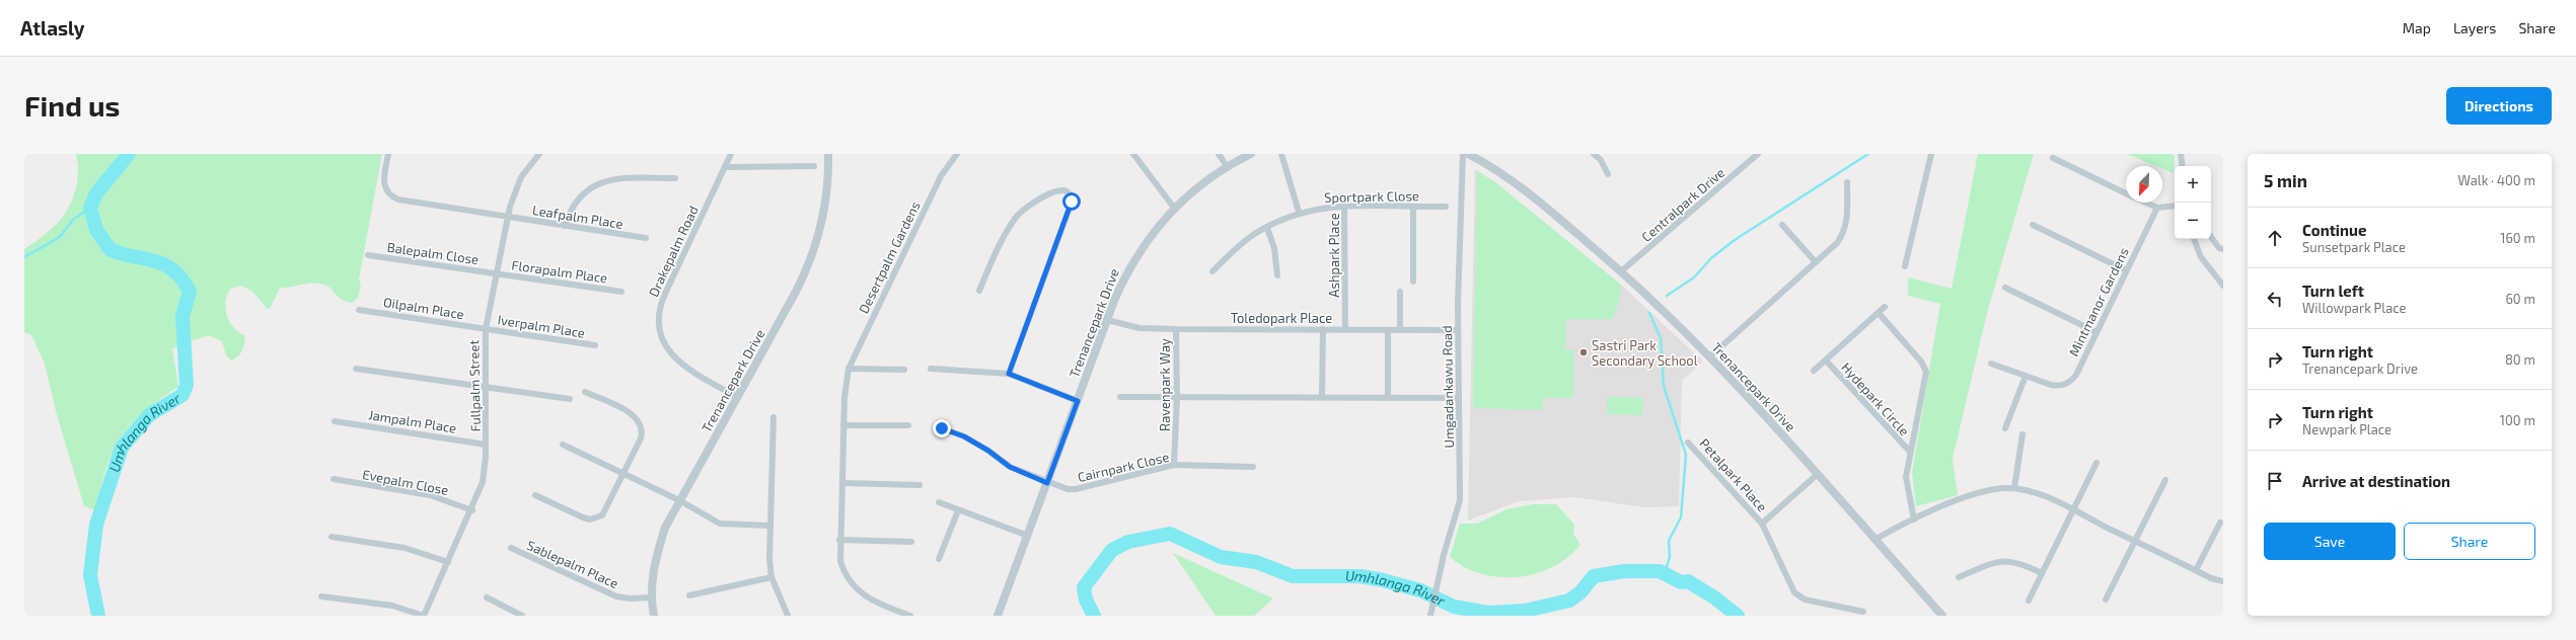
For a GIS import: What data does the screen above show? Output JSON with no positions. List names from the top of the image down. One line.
{"streets":{"street":["Sportpark Close","Centralpark Drive","Leafpalm Place","Drakepalm Road","Balepalm Close","Ashpark Place","Desertpalm Gardens","Florapalm Place","Mintmanor Gardens","Oilpalm Place","Toledopark Place","Trenancepark Drive","Iverpalm Place","Ravenpark Way","Fullpalm Street","Umgadankawu Road","Hydepark Circle","Jampalm Place","Cairnpark Close","Petalpark Place","Evepalm Close","Sablepalm Place"]},"crossings":[["Sportpark Close","Ashpark Place"],["Centralpark Drive","Trenancepark Drive"],["Leafpalm Place","Fullpalm Street"],["Drakepalm Road","Trenancepark Drive"],["Balepalm Close","Florapalm Place"],["Balepalm Close","Fullpalm Street"],["Ashpark Place","Toledopark Place"],["Florapalm Place","Fullpalm Street"],["Oilpalm Place","Iverpalm Place"],["Oilpalm Place","Fullpalm Street"],["Toledopark Place","Trenancepark Drive"],["Toledopark Place","Ravenpark Way"],["Toledopark Place","Umgadankawu Road"],["Trenancepark Drive","Cairnpark Close"],["Trenancepark Drive","Petalpark Place"],["Trenancepark Drive","Sablepalm Place"],["Iverpalm Place","Fullpalm Street"],["Ravenpark Way","Cairnpark Close"],["Fullpalm Street","Jampalm Place"],["Fullpalm Street","Evepalm Close"]],"water":["Umhlanga River"],"places":["Sastri Park Secondary School"],"north":"bottom left","page":{"header":"Atlasly","nav":["Map","Layers","Share"],"buttons":["Directions",["Save","Share"]],"title":"Find us","heading":["5 min","Walk · 400 m"],"map_buttons":["+","−"],"list":[["Continue","Sunsetpark Place","160 m"],["Turn left","Willowpark Place","60 m"],["Turn right","Trenancepark Drive","80 m"],["Turn right","Newpark Place","100 m"],"Arrive at destination"]}}
